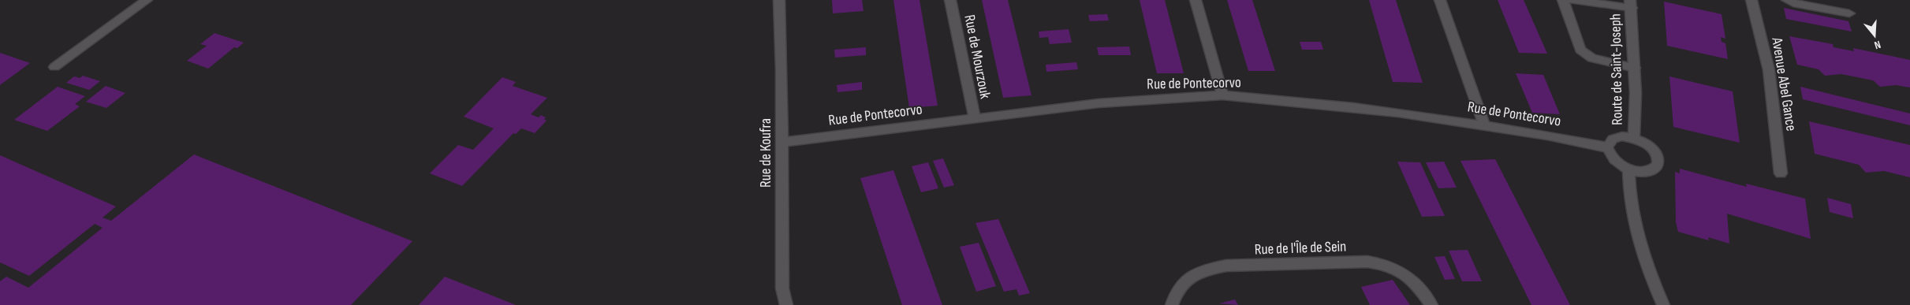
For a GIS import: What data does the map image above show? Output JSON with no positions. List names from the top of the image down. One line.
{"streets":{"street":["Rue de Mourzouk","Route de Saint-Joseph","Rue de Pontecorvo","Avenue Abel Gance","Rue de Koufra","Rue de l'Île de Sein"]},"crossings":[["Rue de Mourzouk","Rue de Pontecorvo"],["Route de Saint-Joseph","Rue de Pontecorvo"],["Rue de Pontecorvo","Rue de Koufra"]],"north":"bottom"}
